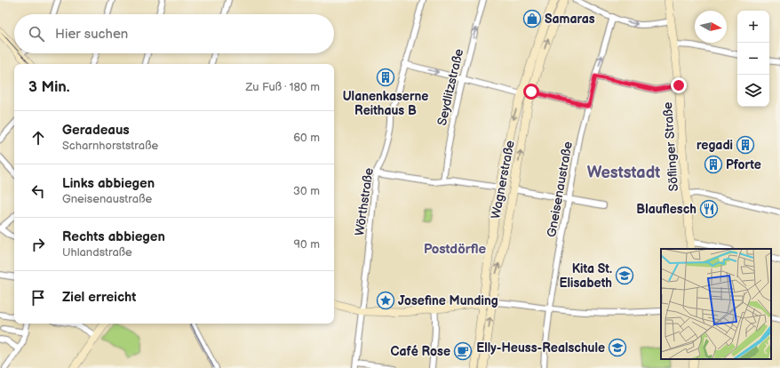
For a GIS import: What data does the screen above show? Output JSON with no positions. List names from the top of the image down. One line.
{"streets":{"street":["Seydlitzstraße","Söflinger Straße","Wagnerstraße","Gneisenaustraße","Wörthstraße"]},"one_way":["Seydlitzstraße"],"districts":["Weststadt","Postdörfle"],"places":{"shop":["Samaras"],"building":["Ulanenkaserne Reithaus B","regadi","Pforte"],"restaurant":["Blauflesch"],"school or university":["Kita St. Elisabeth","Elly-Heuss-Realschule"],"place":["Josefine Munding"],"cafe":["Café Rose"]},"north":"right","page":{"map_buttons":["+","−"],"search":"Hier suchen","heading":["3 Min.","Zu Fuß · 180 m"],"list":[["Geradeaus","Scharnhorststraße","60 m"],["Links abbiegen","Gneisenaustraße","30 m"],["Rechts abbiegen","Uhlandstraße","90 m"],"Ziel erreicht"]}}
